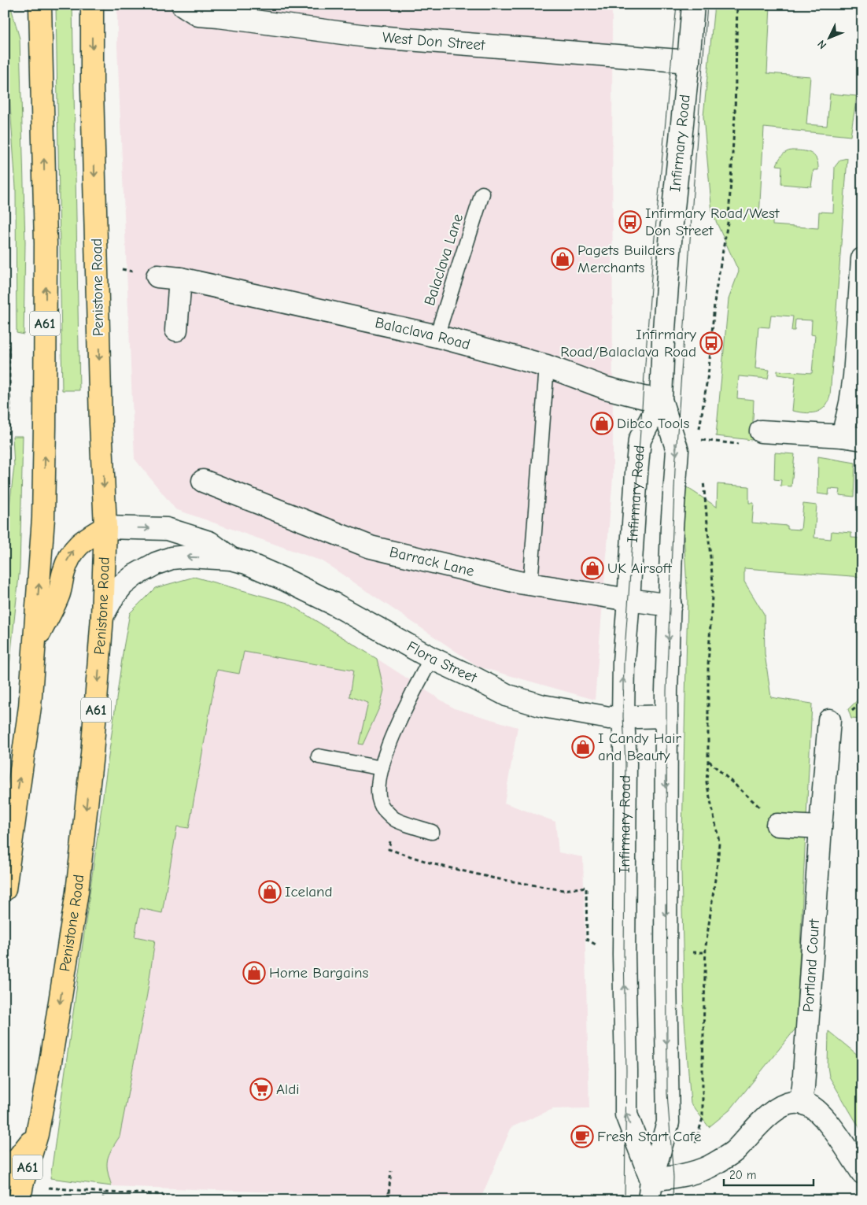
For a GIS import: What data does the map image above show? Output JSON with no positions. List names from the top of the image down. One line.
{"streets":{"highway":["Penistone Road","A61"],"street":["West Don Street","Infirmary Road","Balaclava Road","Barrack Lane","Flora Street","Portland Court"],"lane":["Balaclava Lane"]},"crossings":[["West Don Street","Infirmary Road"],["Infirmary Road","Balaclava Road"],["Infirmary Road","Barrack Lane"],["Infirmary Road","Flora Street"],["Balaclava Lane","Balaclava Road"],["Penistone Road","Flora Street"]],"places":{"bus stop":["Infirmary Road/West Don Street","Infirmary Road/Balaclava Road"],"shop":["Pagets Builders Merchants","Dibco Tools","UK Airsoft","I Candy Hair and Beauty","Iceland","Home Bargains"],"supermarket":["Aldi"],"cafe":["Fresh Start Cafe"]},"scale_bar":"20 m","north":"bottom left"}
